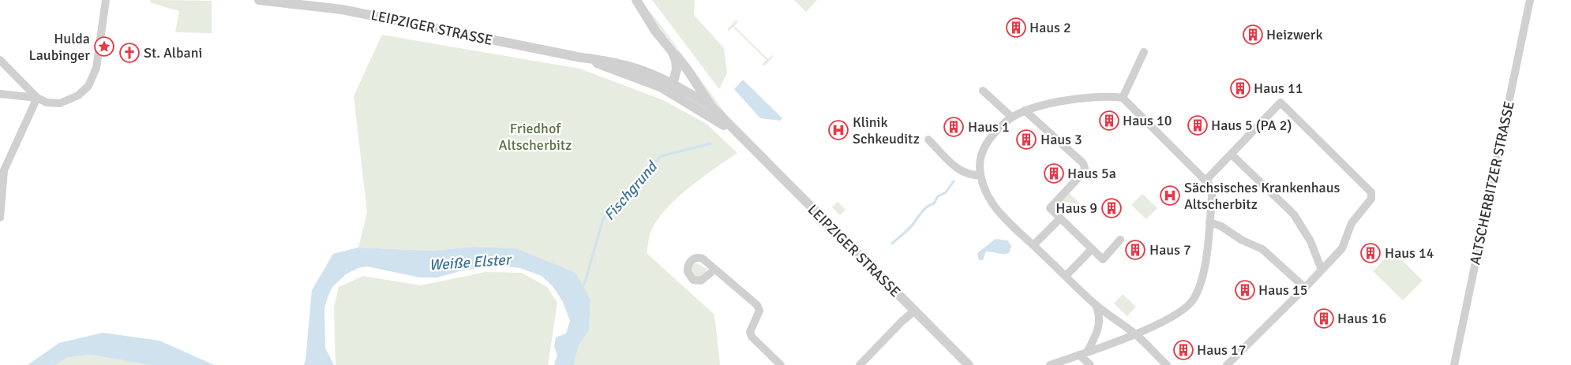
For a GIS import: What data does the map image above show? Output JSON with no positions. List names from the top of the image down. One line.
{"streets":{"street":["LEIPZIGER STRASSE","ALTSCHERBITZER STRASSE"]},"water":["Fischgrund","Weiße Elster"],"parks":["Friedhof Altscherbitz"],"places":{"building":["Haus 2","Heizwerk","Haus 11","Haus 10","Haus 5 (PA 2)","Haus 1","Haus 3","Haus 5a","Haus 9","Haus 7","Haus 14","Haus 15","Haus 16","Haus 17"],"place":["Hulda Laubinger"],"church":["St. Albani"],"hospital":["Klinik Schkeuditz","Sächsisches Krankenhaus Altscherbitz"]}}
